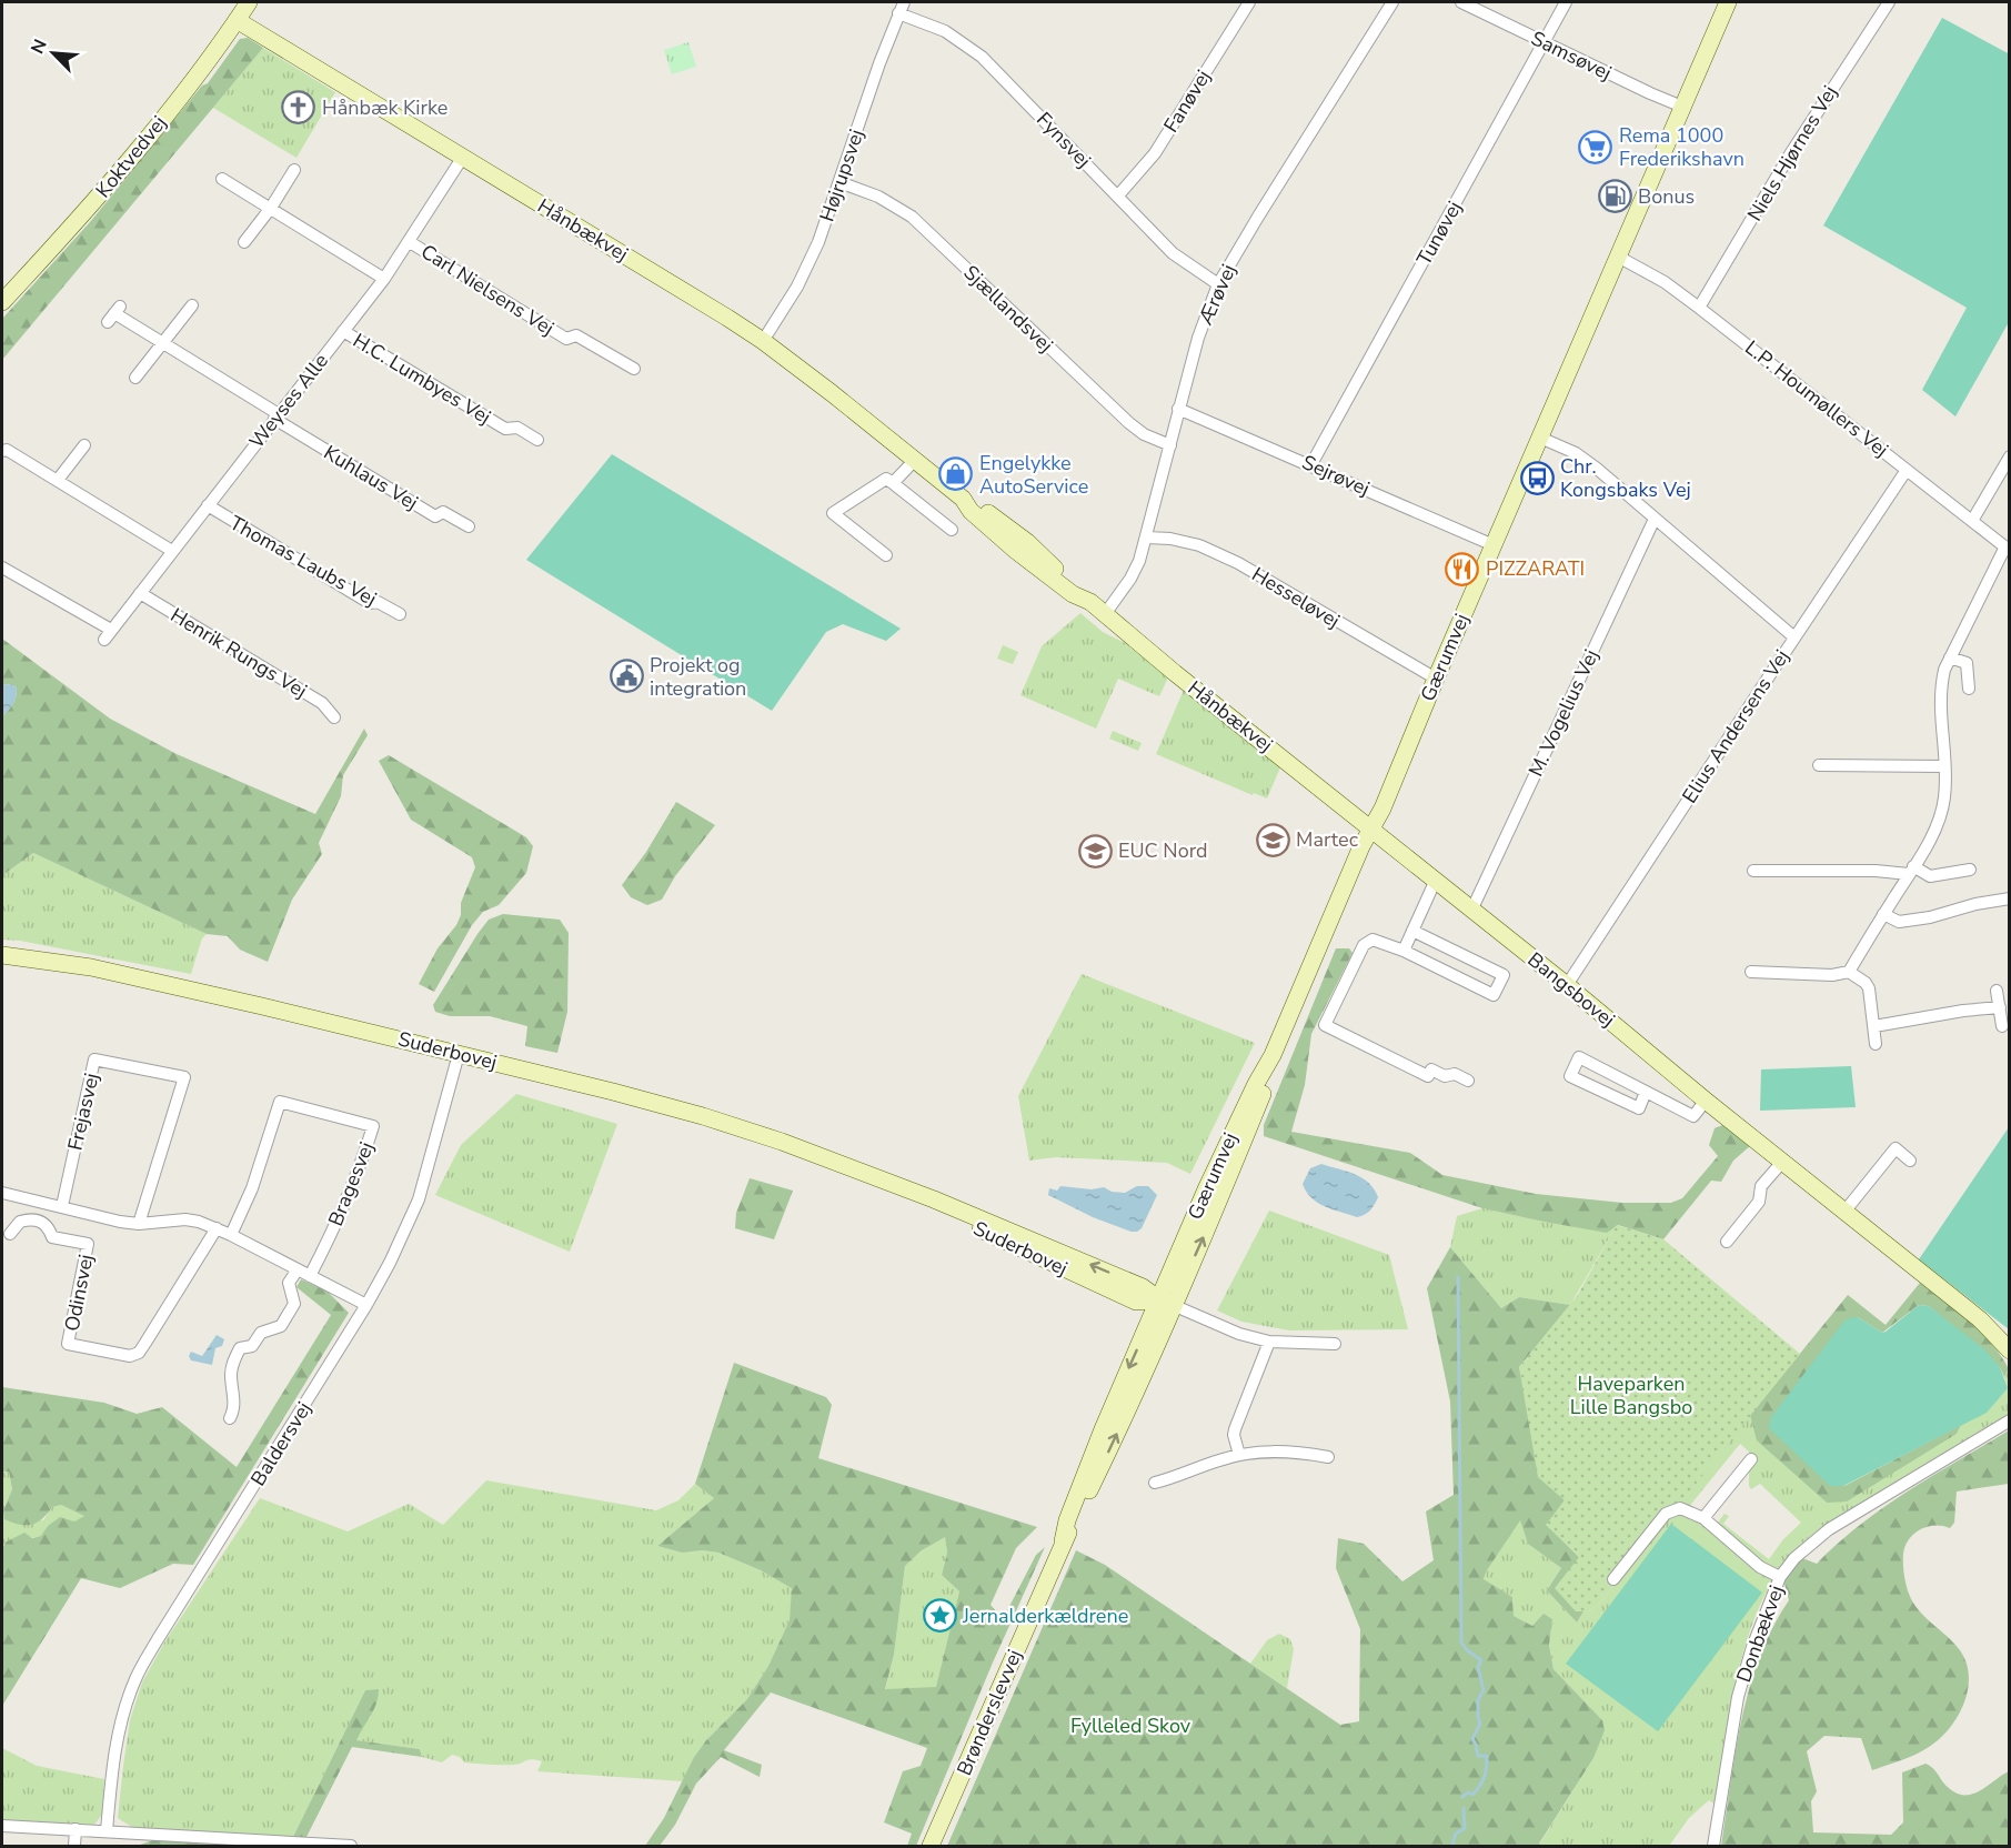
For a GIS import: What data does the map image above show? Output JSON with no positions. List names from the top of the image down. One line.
{"streets":{"street":["Samsøvej","Fanøvej","Fynsvej","Niels Hjørnes Vej","Koktvedvej","Højrupsvej","Hånbækvej","Tunøvej","Carl Nielsens Vej","Ærøvej","Sjællandsvej","H.C. Lumbyes Vej","L.P. Houmøllers Vej","Weyses Alle","Sejrøvej","Kuhlaus Vej","Thomas Laubs Vej","Hesseløvej","Henrik Rungs Vej","Gærumvej","M. Vogelius Vej","Elius Andersens Vej","Bangsbovej","Suderbovej","Frejasvej","Bragesvej","Odinsvej","Baldersvej","Donbækvej","Brønderslevvej"]},"crossings":[["Samsøvej","Tunøvej"],["Samsøvej","Gærumvej"],["Fanøvej","Fynsvej"],["Fynsvej","Højrupsvej"],["Fynsvej","Ærøvej"],["Niels Hjørnes Vej","L.P. Houmøllers Vej"],["Koktvedvej","Hånbækvej"],["Højrupsvej","Hånbækvej"],["Højrupsvej","Sjællandsvej"],["Hånbækvej","Ærøvej"],["Hånbækvej","Weyses Alle"],["Hånbækvej","Gærumvej"],["Hånbækvej","Bangsbovej"],["Tunøvej","Sejrøvej"],["Carl Nielsens Vej","Weyses Alle"],["Ærøvej","Sjællandsvej"],["Ærøvej","Sejrøvej"],["Ærøvej","Hesseløvej"],["H.C. Lumbyes Vej","Weyses Alle"],["L.P. Houmøllers Vej","Gærumvej"],["L.P. Houmøllers Vej","Elius Andersens Vej"],["Weyses Alle","Kuhlaus Vej"],["Weyses Alle","Thomas Laubs Vej"],["Weyses Alle","Henrik Rungs Vej"],["Sejrøvej","Gærumvej"],["Hesseløvej","Gærumvej"],["Gærumvej","Bangsbovej"],["Gærumvej","Suderbovej"],["Gærumvej","Brønderslevvej"],["M. Vogelius Vej","Bangsbovej"],["Elius Andersens Vej","Bangsbovej"],["Suderbovej","Baldersvej"],["Suderbovej","Brønderslevvej"]],"parks":["Haveparken Lille Bangsbo","Fylleled Skov"],"places":{"church":["Hånbæk Kirke"],"supermarket":["Rema 1000 Frederikshavn"],"fuel station":["Bonus"],"shop":["Engelykke AutoService"],"bus stop":["Chr. Kongsbaks Vej"],"restaurant":["PIZZARATI"],"public building":["Projekt og integration"],"school or university":["Martec","EUC Nord"],"place":["Jernalderkældrene"]},"north":"top left"}
